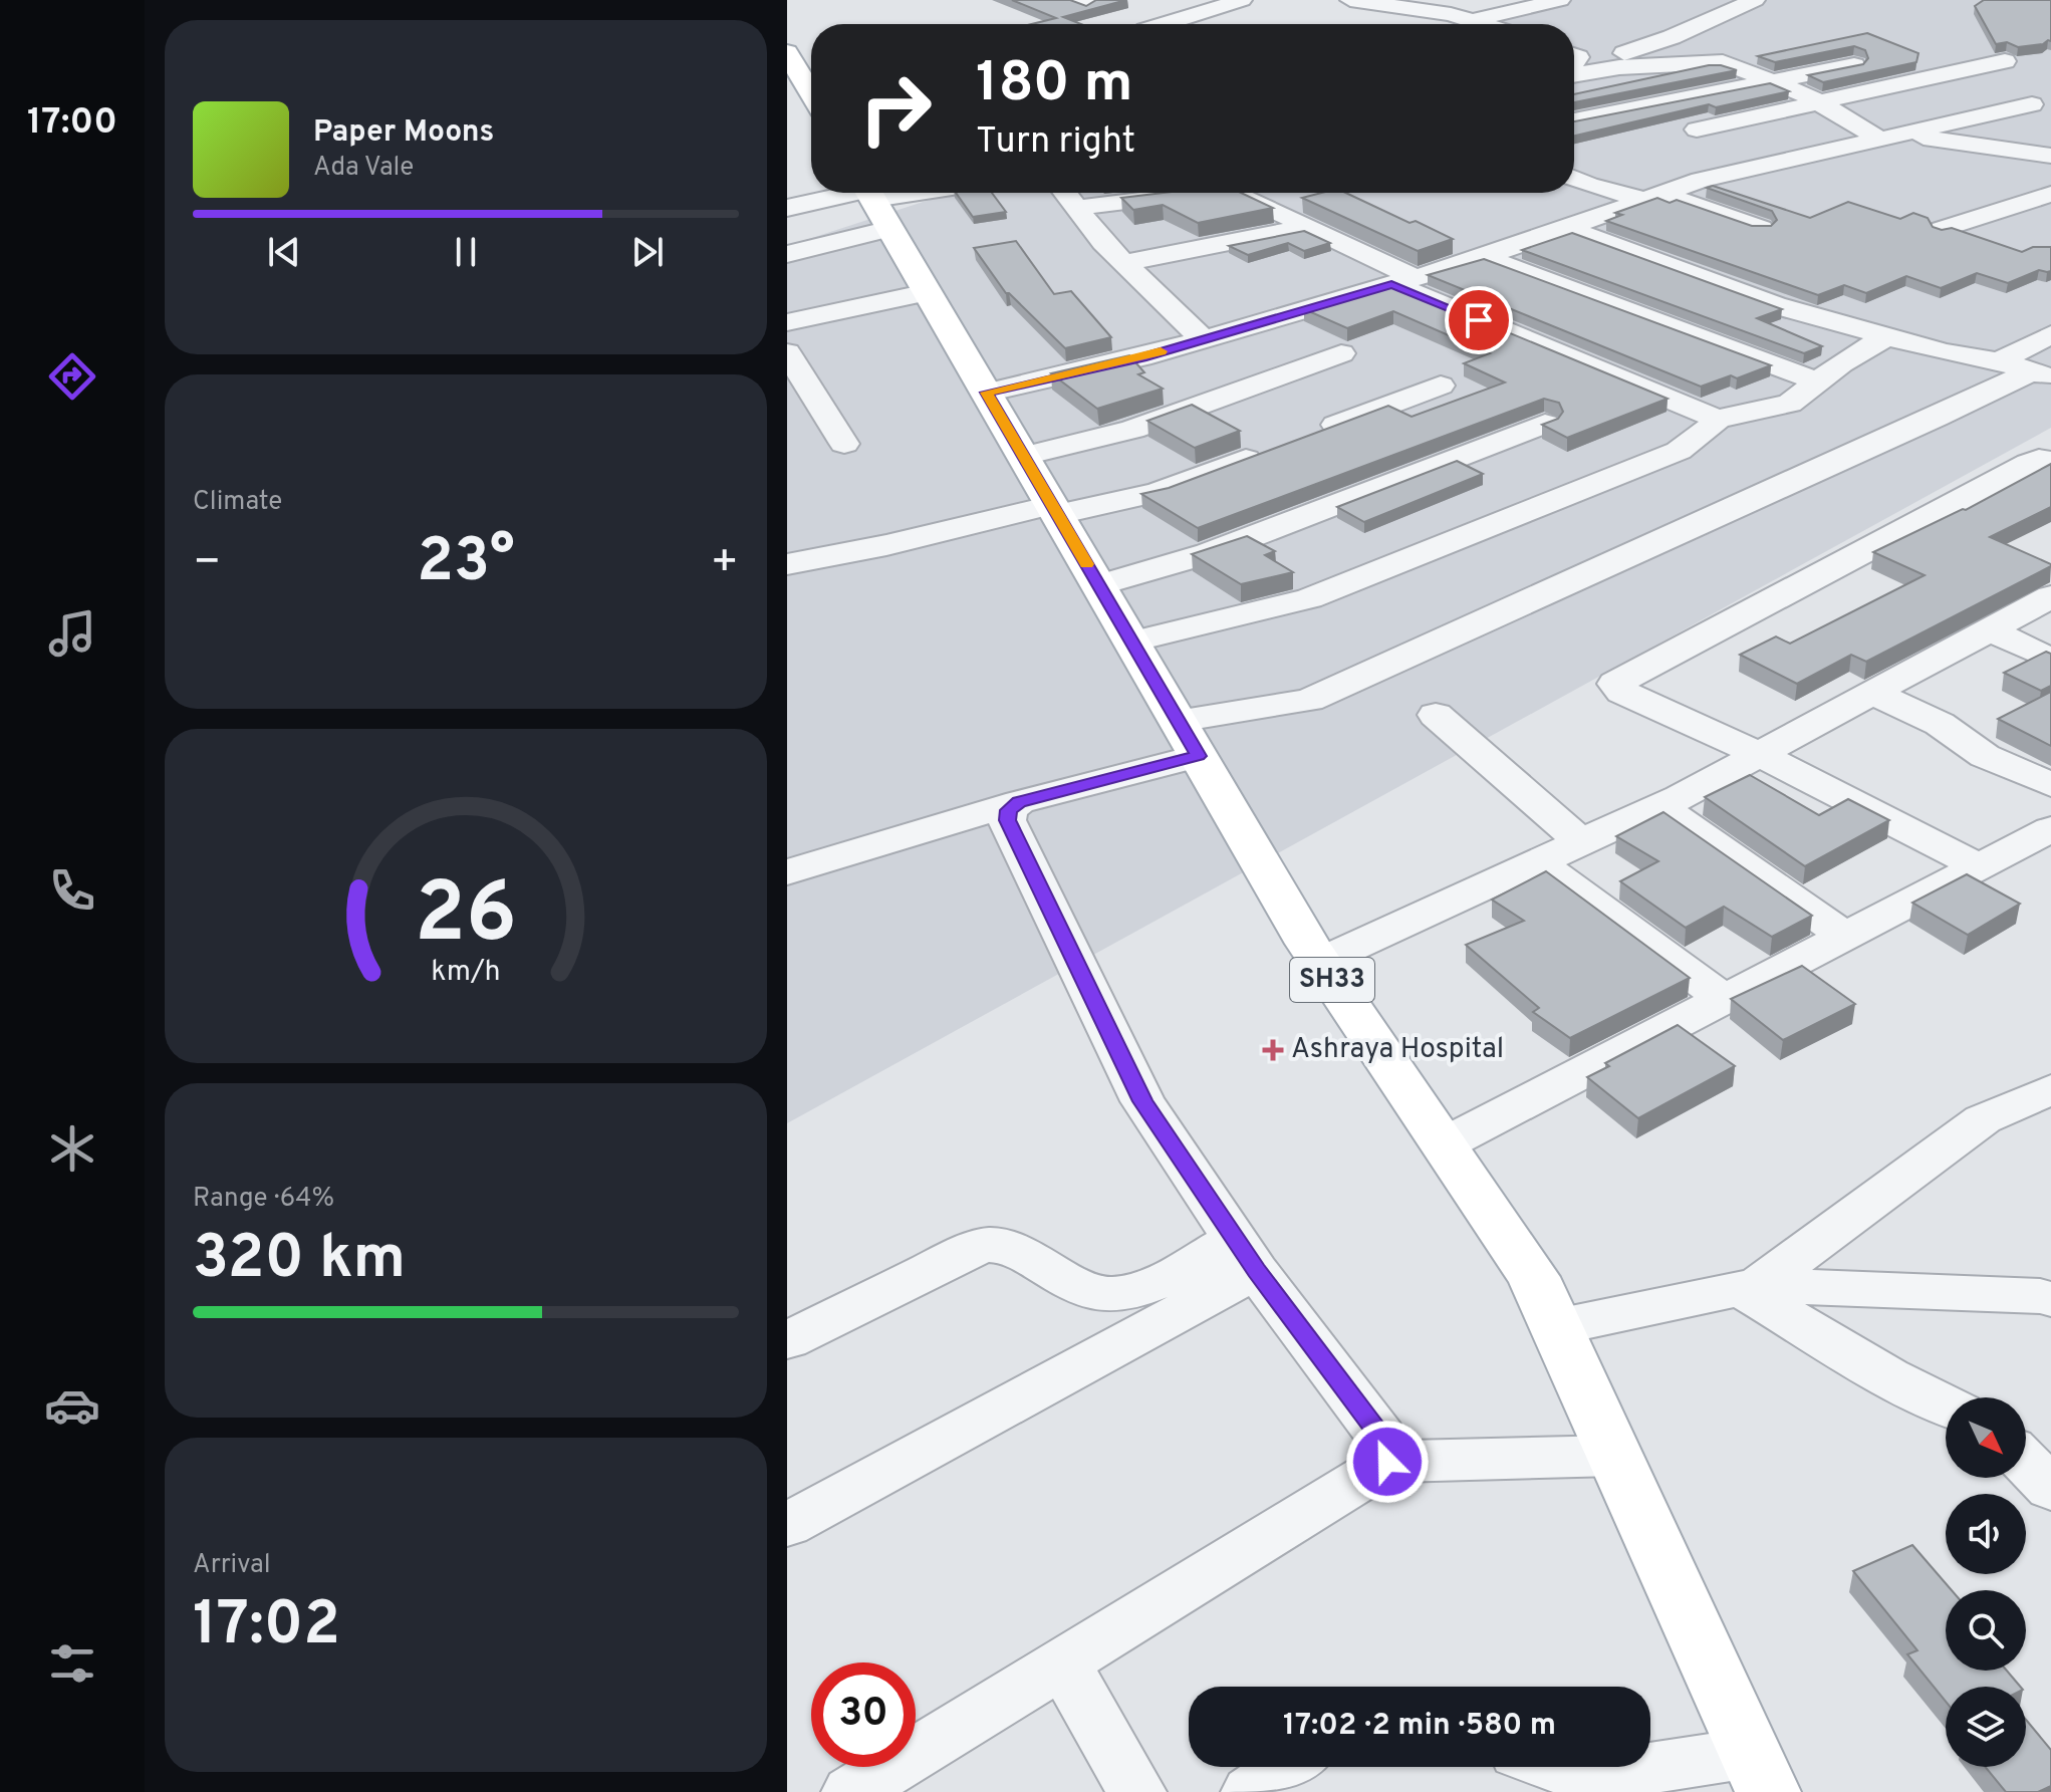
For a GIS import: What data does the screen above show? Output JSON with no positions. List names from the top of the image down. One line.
{"streets":{"main road":["SH33"]},"places":{"health":["Ashraya Hospital"]},"north":"bottom right","page":{"tabs":"17:00","turn":["180 m","Turn right"],"song":["Paper Moons","Ada Vale"],"tile":["Climate",["Range · 64%","320 km"],["Arrival","17:02"]],"heat":["−","23°","+"],"limit":"30","trip":"17:02 · 2 min · 580 m","gauge":["26","km/h"]}}
